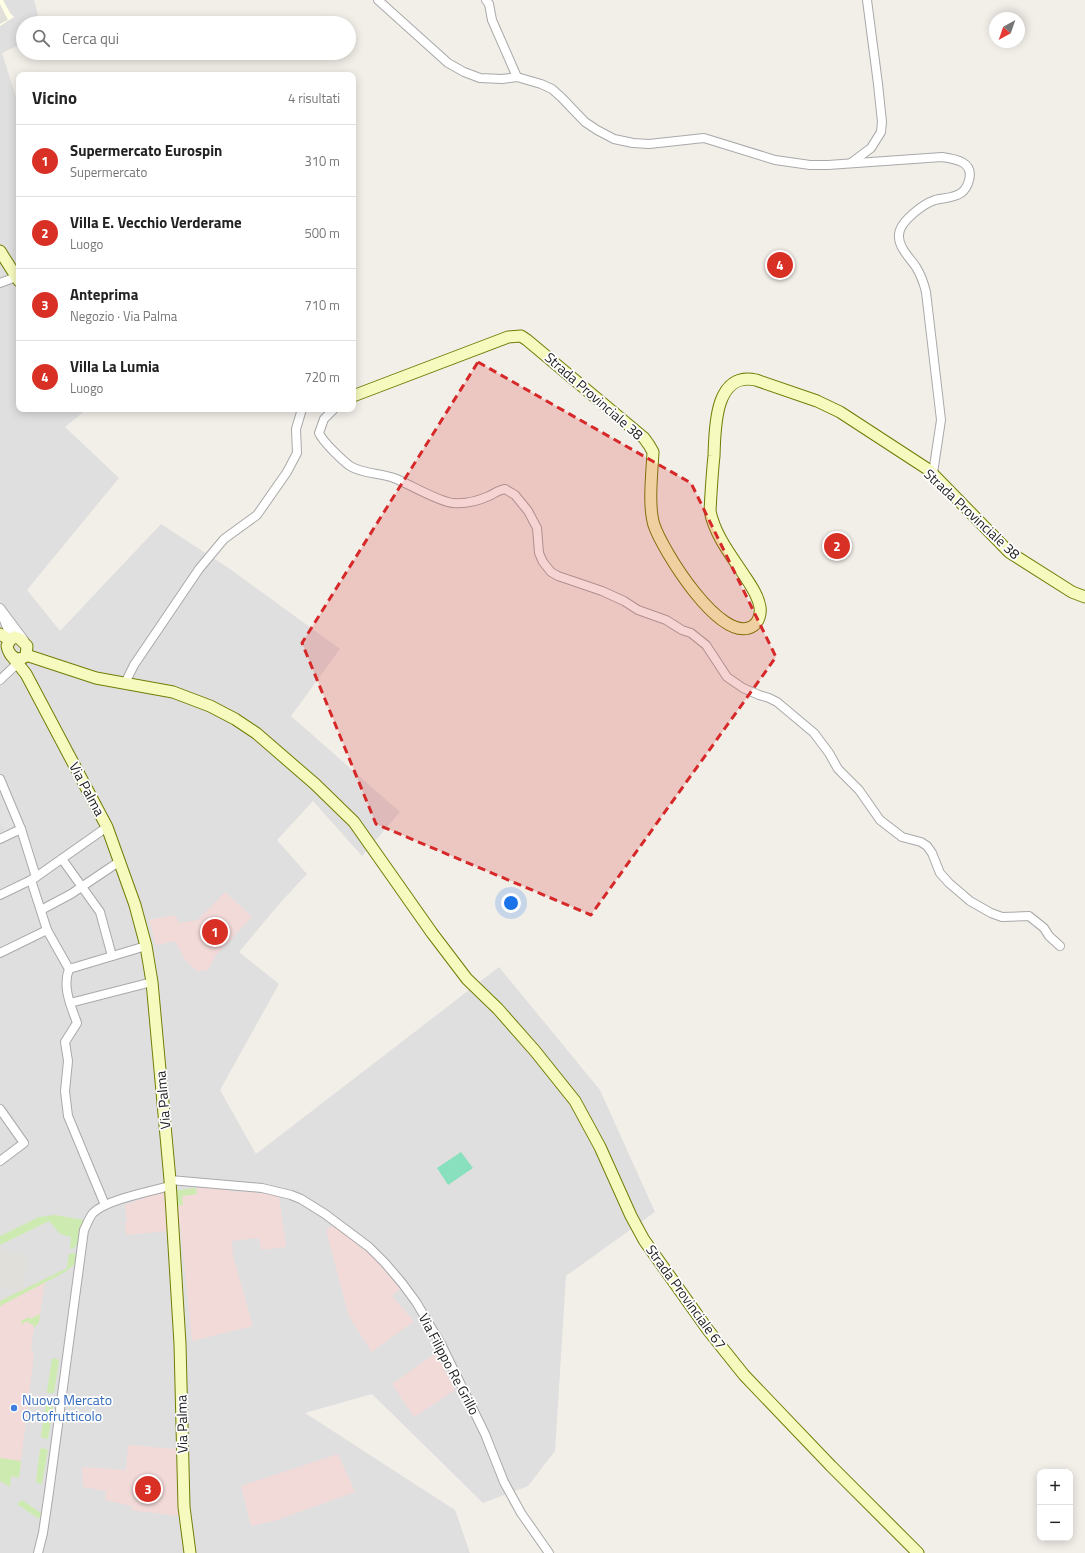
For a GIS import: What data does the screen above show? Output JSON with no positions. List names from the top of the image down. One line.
{"streets":{"street":["Strada Provinciale 38","Via Palma","Strada Provinciale 67","Via Filippo Re Grillo"]},"crossings":[["Via Palma","Via Filippo Re Grillo"]],"places":["Nuovo Mercato Ortofrutticolo"],"north":"bottom left","page":{"search":"Cerca qui","heading":["Vicino","4 risultati"],"list":[{"mark":"1","name":"Supermercato Eurospin","note":"Supermercato","value":"310 m"},{"mark":"2","name":"Villa E. Vecchio Verderame","note":"Luogo","value":"500 m"},{"mark":"3","name":"Anteprima","note":"Negozio · Via Palma","value":"710 m"},{"mark":"4","name":"Villa La Lumia","note":"Luogo","value":"720 m"}],"pins":["4","2","1","3"],"map_buttons":["+","−"]}}
